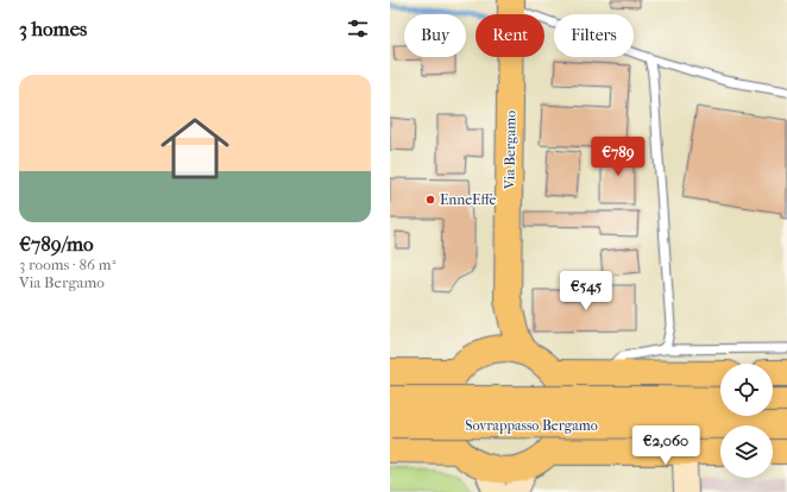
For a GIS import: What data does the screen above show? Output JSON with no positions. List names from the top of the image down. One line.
{"streets":{"main road":["Via Bergamo","Sovrappasso Bergamo"]},"places":["EnneEffe"],"page":{"heading":"3 homes","chip":["Buy","Rent","Filters"],"list":[{"name":"€789/mo","note":"3 rooms · 86 m² · Via Bergamo"}],"price":["€789","€545","€2,060"]}}
